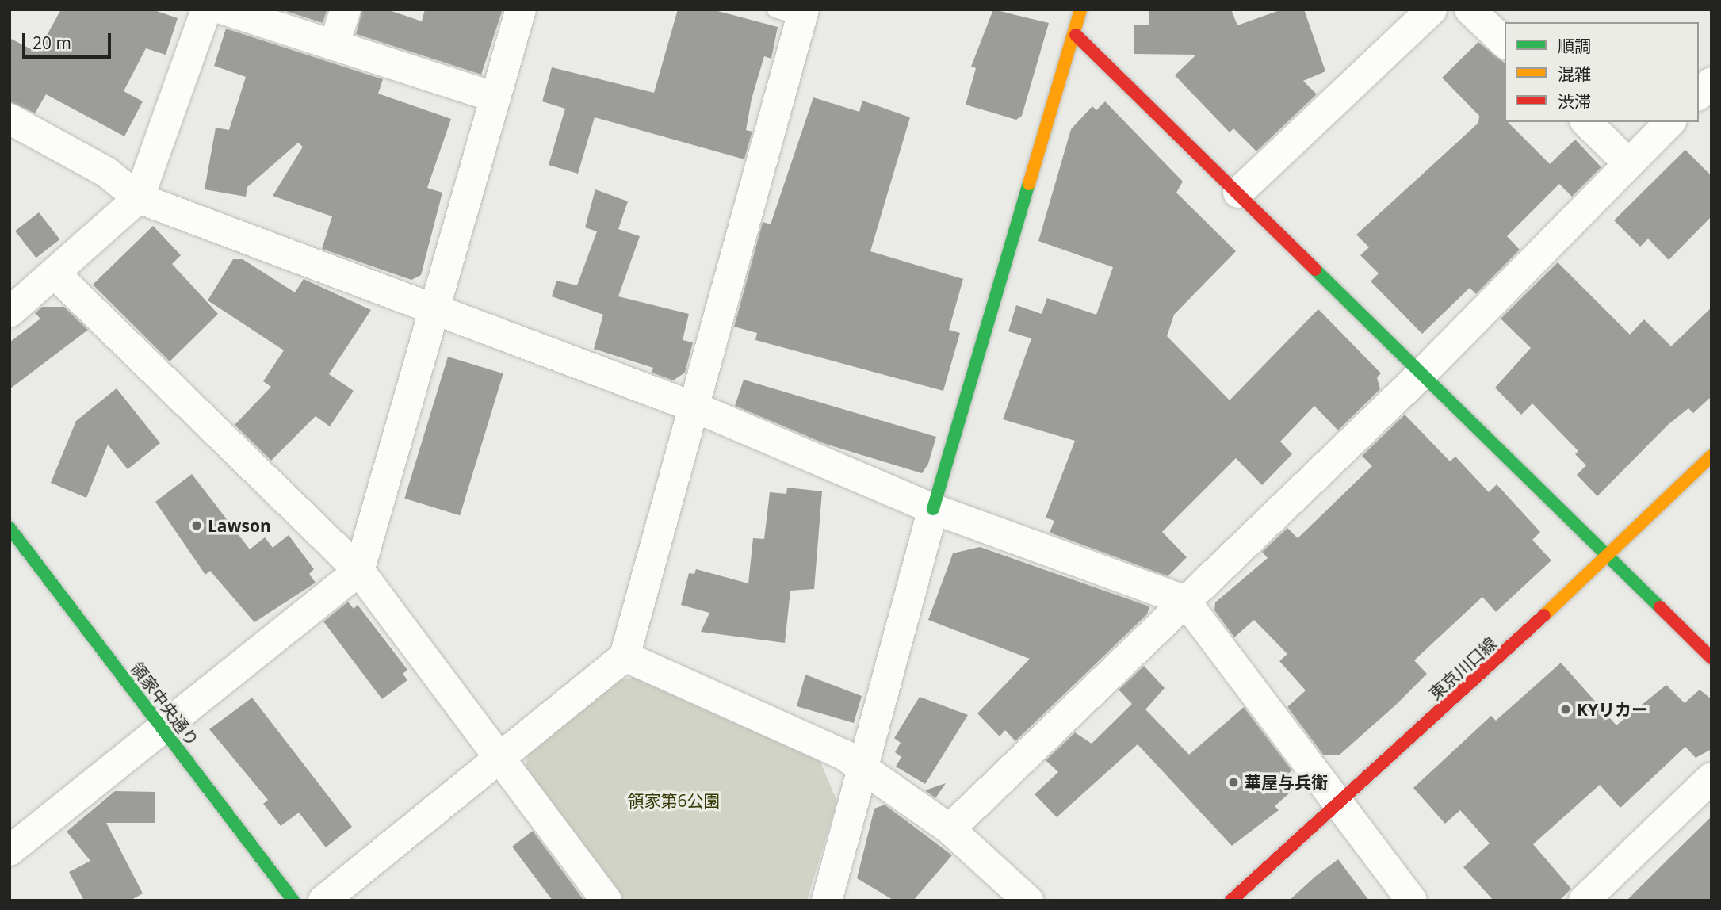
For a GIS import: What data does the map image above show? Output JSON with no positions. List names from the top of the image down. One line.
{"streets":{"street":["東京川口線","領家中央通り"]},"parks":["領家第6公園"],"places":["Lawson","KYリカー","華屋与兵衛"],"legend":["順調","混雑","渋滞"],"scale_bar":"20 m"}
